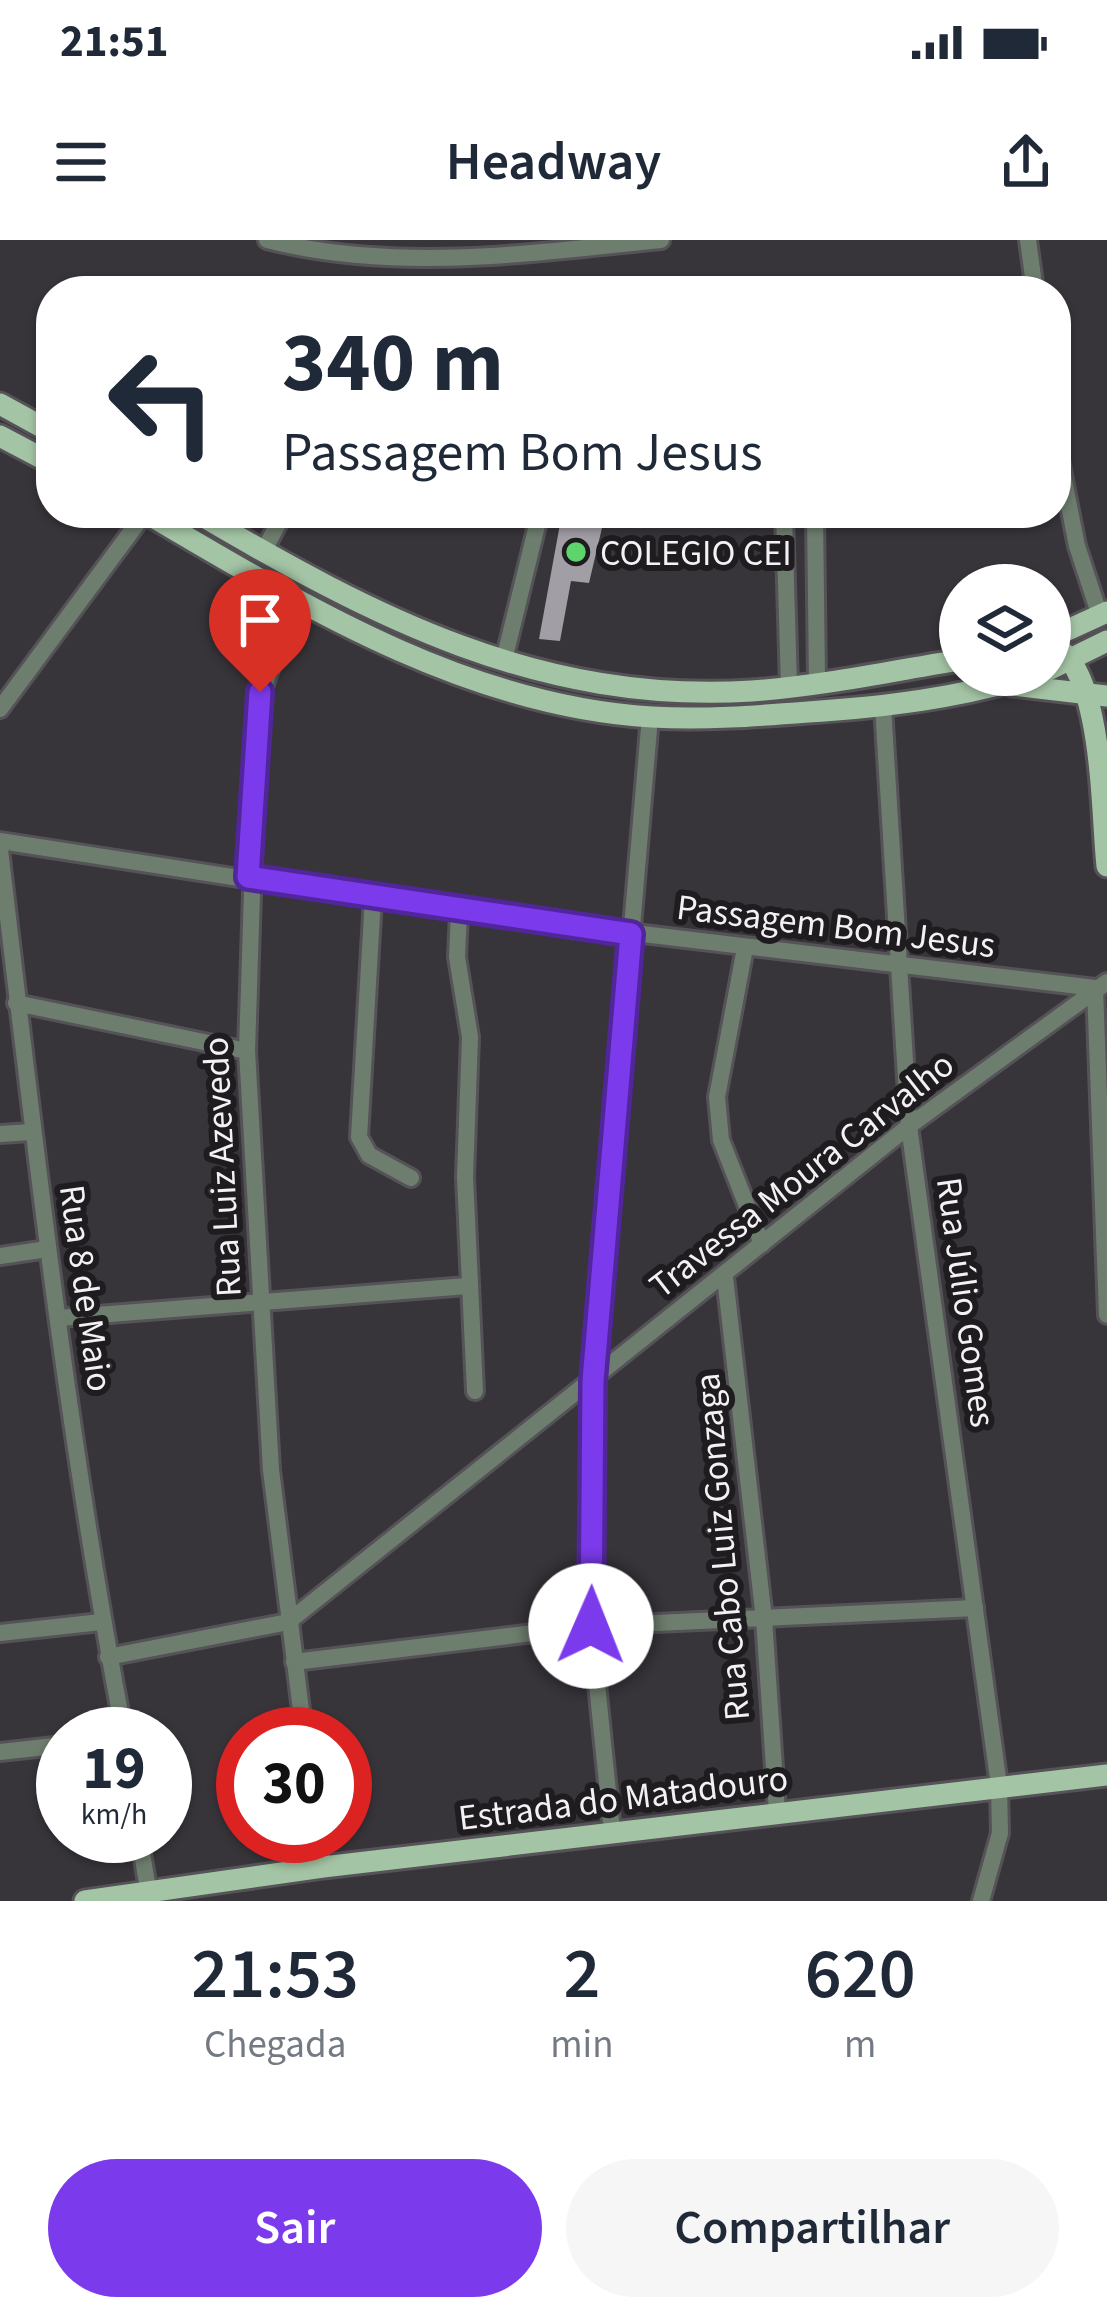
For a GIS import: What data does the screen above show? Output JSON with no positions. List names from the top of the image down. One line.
{"streets":{"main road":["Estrada do Matadouro"],"street":["Passagem Bom Jesus","Rua Luiz Azevedo","Travessa Moura Carvalho","Rua 8 de Maio","Rua Júlio Gomes","Rua Cabo Luiz Gonzaga"]},"crossings":[["Passagem Bom Jesus","Rua Luiz Azevedo"],["Passagem Bom Jesus","Travessa Moura Carvalho"],["Passagem Bom Jesus","Rua 8 de Maio"],["Passagem Bom Jesus","Rua Júlio Gomes"],["Rua Luiz Azevedo","Travessa Moura Carvalho"],["Travessa Moura Carvalho","Rua 8 de Maio"],["Travessa Moura Carvalho","Rua Júlio Gomes"],["Travessa Moura Carvalho","Rua Cabo Luiz Gonzaga"],["Rua Júlio Gomes","Estrada do Matadouro"],["Rua Cabo Luiz Gonzaga","Estrada do Matadouro"]],"places":["COLEGIO CEI"],"page":{"status":"21:51","header":"Headway","turn":["340 m","Passagem Bom Jesus"],"speed":"19 km/h","limit":"30","eta":["21:53","Chegada","2","min","620","m"],"buttons":["Sair","Compartilhar"]}}
